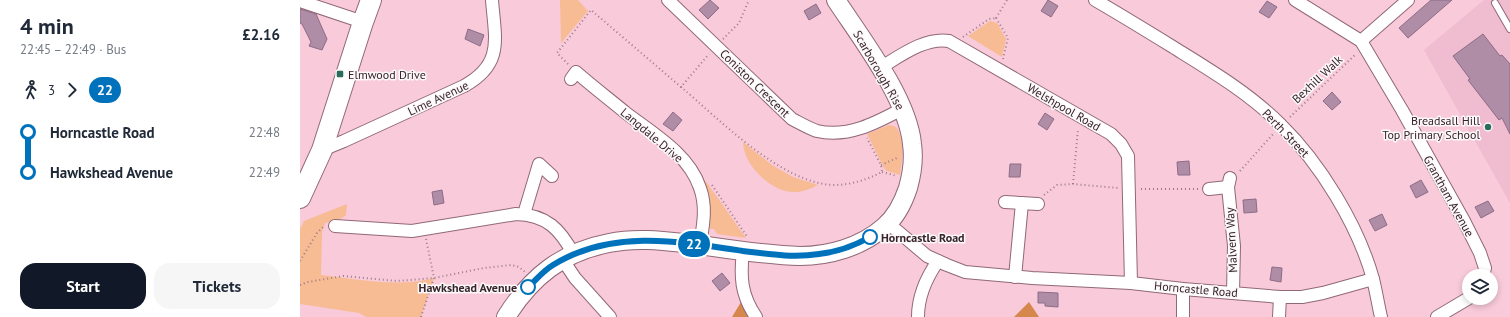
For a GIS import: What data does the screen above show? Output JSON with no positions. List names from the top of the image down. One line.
{"streets":{"street":["Scarborough Rise","Coniston Crescent","Lime Avenue","Welshpool Road","Perth Street","Langdale Drive","Grantham Avenue","Malvern Way","Horncastle Road"],"path":["Bexhill Walk"]},"crossings":[["Scarborough Rise","Coniston Crescent"],["Scarborough Rise","Welshpool Road"],["Scarborough Rise","Langdale Drive"],["Scarborough Rise","Horncastle Road"],["Bexhill Walk","Perth Street"],["Bexhill Walk","Grantham Avenue"],["Bexhill Walk","Malvern Way"],["Welshpool Road","Horncastle Road"],["Perth Street","Horncastle Road"],["Malvern Way","Horncastle Road"]],"places":{"transit":["Elmwood Drive"],"other":["Breadsall Hill Top Primary School","Horncastle Road","Hawkshead Avenue"]},"lines":["bus line 22"],"page":{"heading":["4 min","22:45 – 22:49 · Bus","£2.16"],"on_map":"22","legs":["3","22"],"list":[{"name":"Horncastle Road","value":"22:48"},{"name":"Hawkshead Avenue","value":"22:49"}],"buttons":["Start","Tickets"]}}
